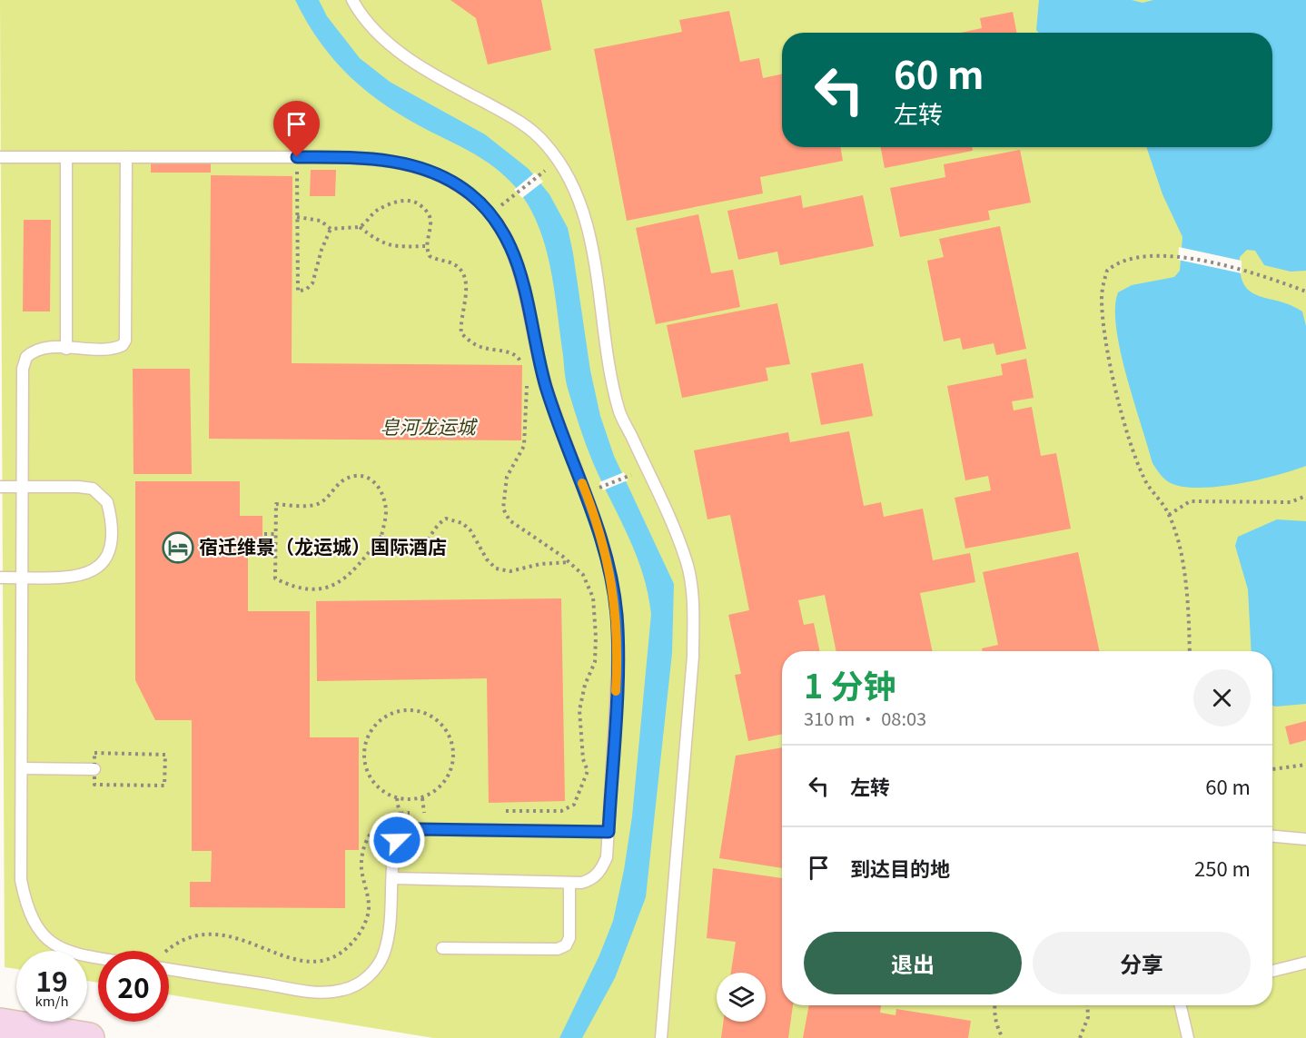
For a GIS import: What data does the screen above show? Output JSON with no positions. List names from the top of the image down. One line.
{"parks":["皂河龙运城"],"places":{"hotel":["宿迁维景（龙运城）国际酒店"]},"page":{"turn":["60 m","左转"],"heading":["1 分钟","310 m · 08:03"],"list":[{"name":"左转","value":"60 m"},{"name":"到达目的地","value":"250 m"}],"buttons":["退出","分享"],"speed":"19 km/h","limit":"20"}}
